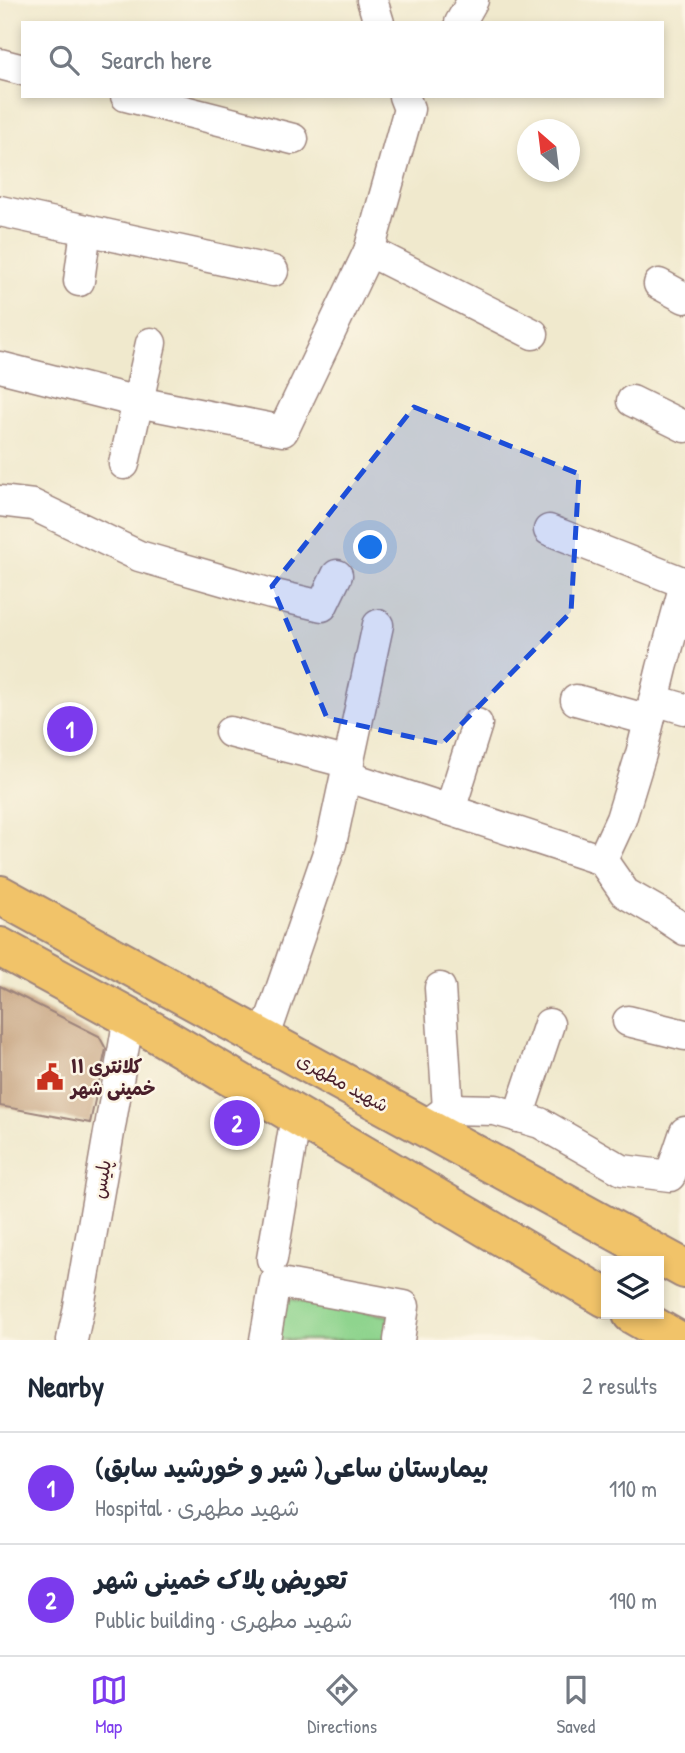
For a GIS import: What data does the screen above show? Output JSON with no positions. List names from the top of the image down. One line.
{"streets":{"main road":["شهید مطهری"],"street":["پلیس"]},"places":{"public building":["کلانتری ۱۱ خمینی شهر"]},"north":"top left","page":{"search":"Search here","pins":["1","2"],"heading":["Nearby","2 results"],"list":[{"mark":"1","name":"(بیمارستان ساعی( شیر و خورشید سابق","note":"Hospital · شهید مطهری","value":"110 m"},{"mark":"2","name":"تعویض پلاک خمینی شهر","note":"Public building · شهید مطهری","value":"190 m"}],"nav":["Map","Directions","Saved"]}}
